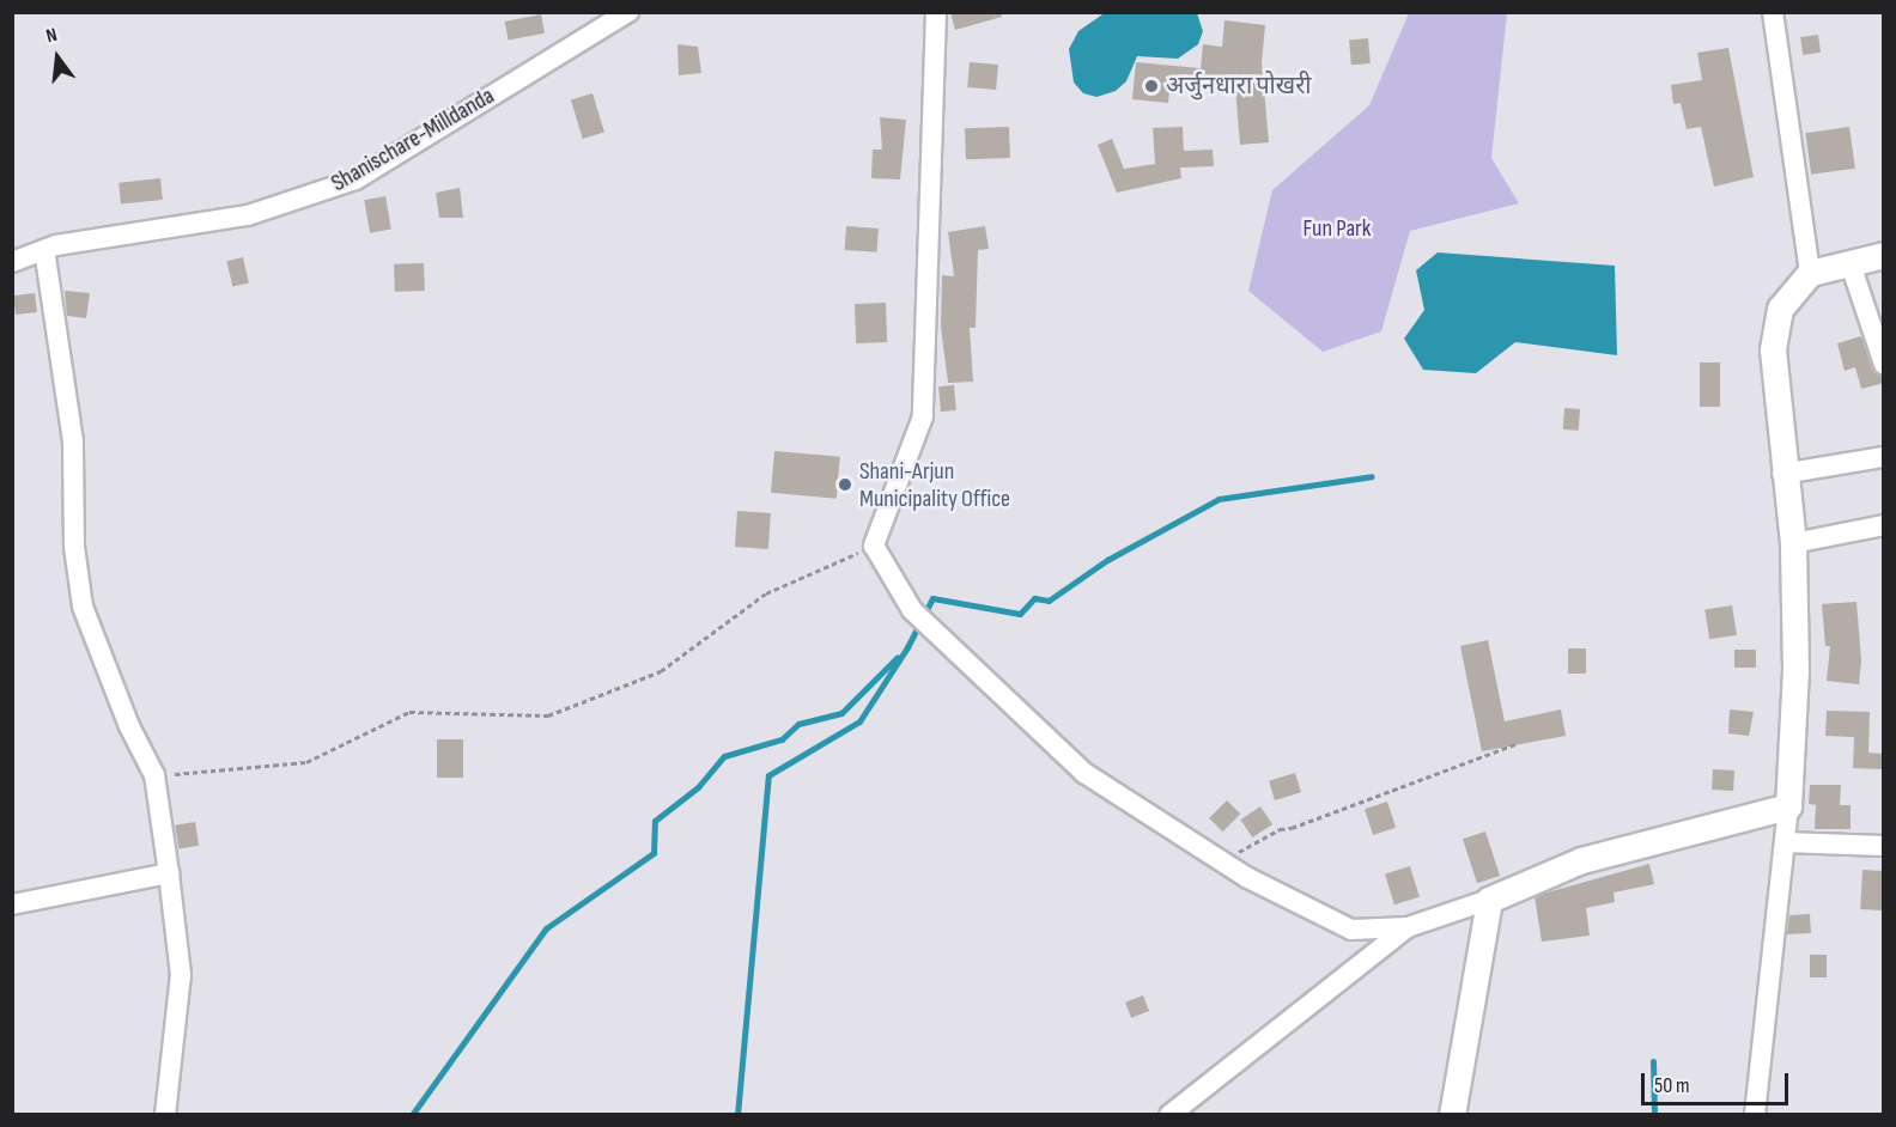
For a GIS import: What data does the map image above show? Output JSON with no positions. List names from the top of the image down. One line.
{"streets":{"street":["Shanischare-Milldanda"]},"parks":["Fun Park"],"places":["अर्जुनधारा पोखरी","Shani-Arjun Municipality Office"],"scale_bar":"50 m","north":"top"}
